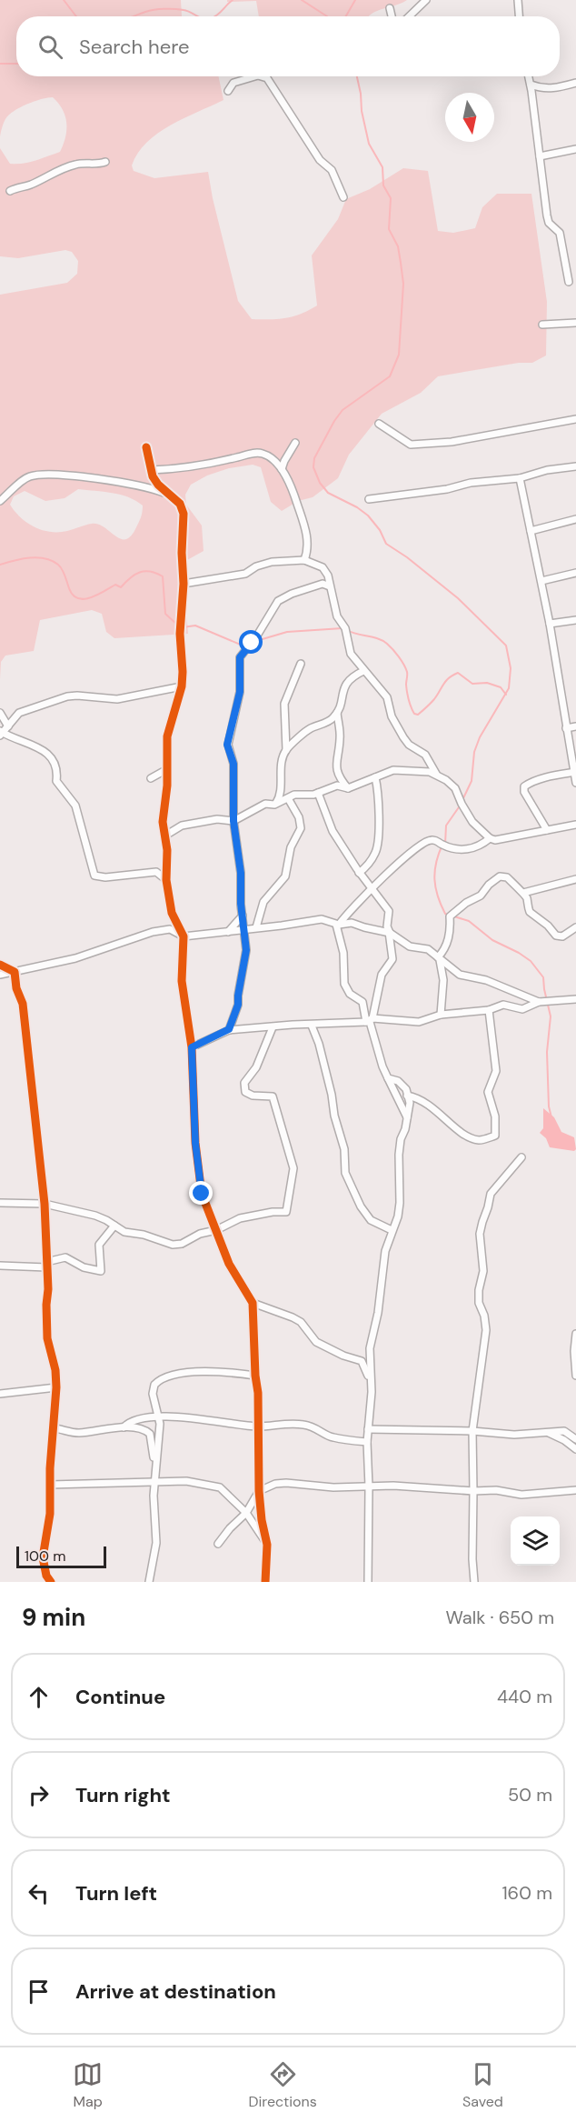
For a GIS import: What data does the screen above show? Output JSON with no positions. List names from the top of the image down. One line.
{"scale_bar":"100 m","north":"bottom","page":{"search":"Search here","scale":"100 m","heading":["9 min","Walk · 650 m"],"list":[["Continue","440 m"],["Turn right","50 m"],["Turn left","160 m"],"Arrive at destination"],"nav":["Map","Directions","Saved"]}}
